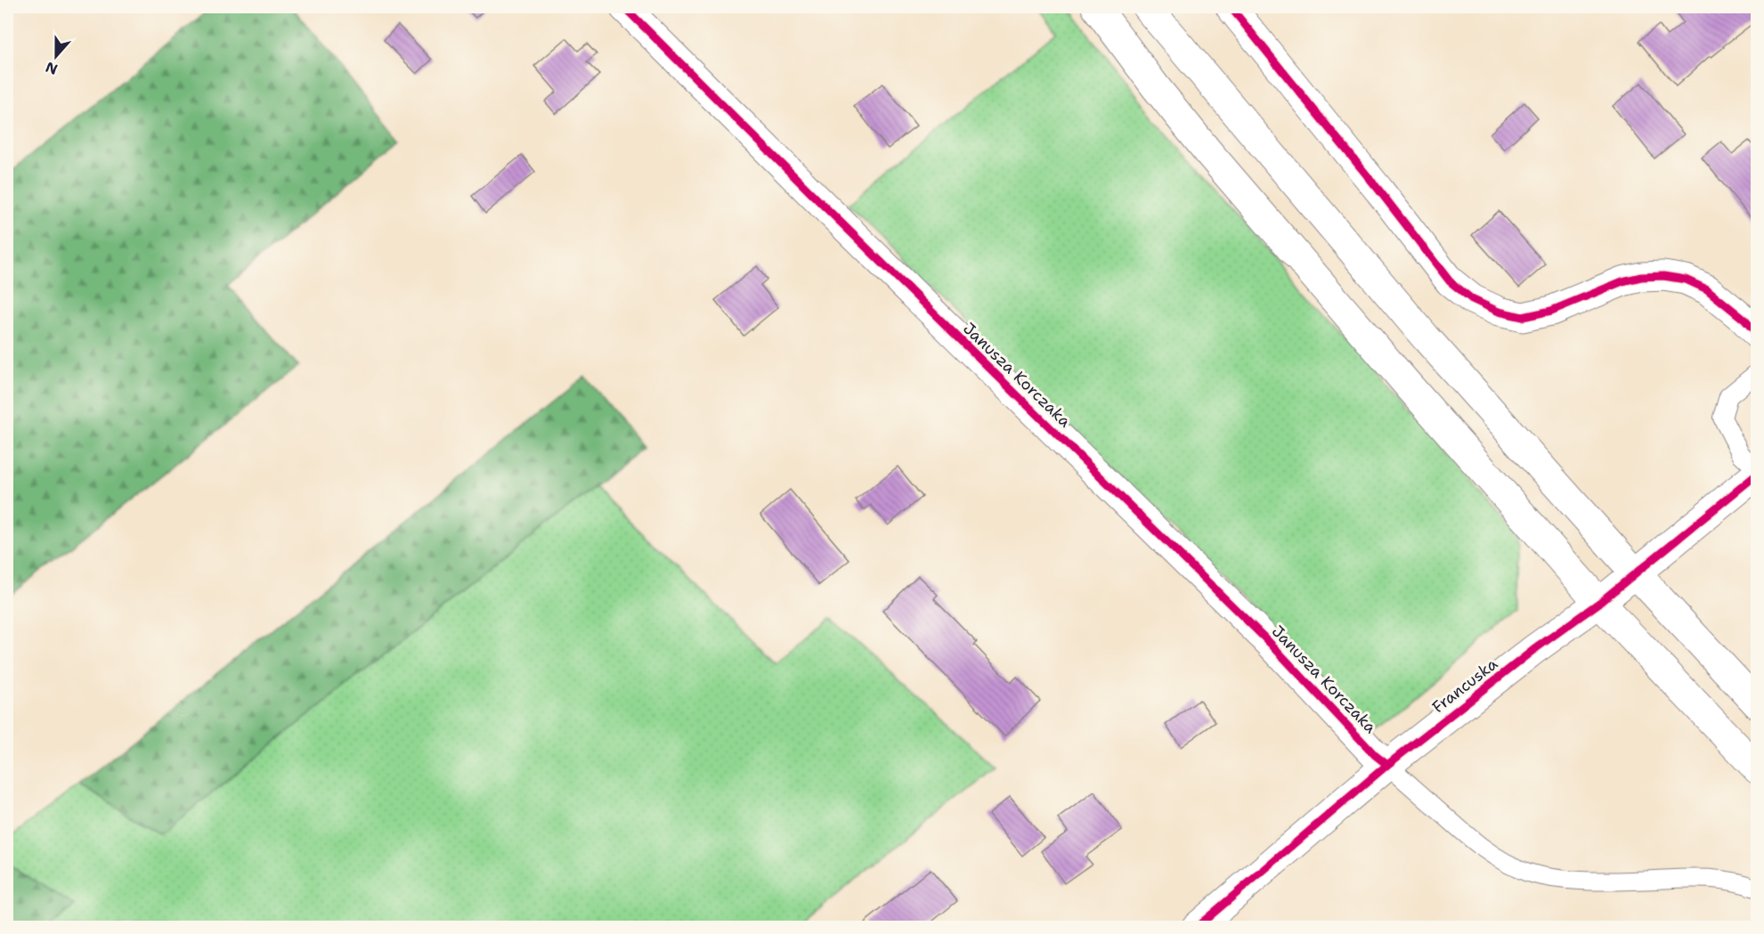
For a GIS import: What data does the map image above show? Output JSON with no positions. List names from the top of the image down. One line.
{"streets":{"main road":["Janusza Korczaka","Francuska"]},"crossings":[["Janusza Korczaka","Francuska"]],"north":"bottom"}
